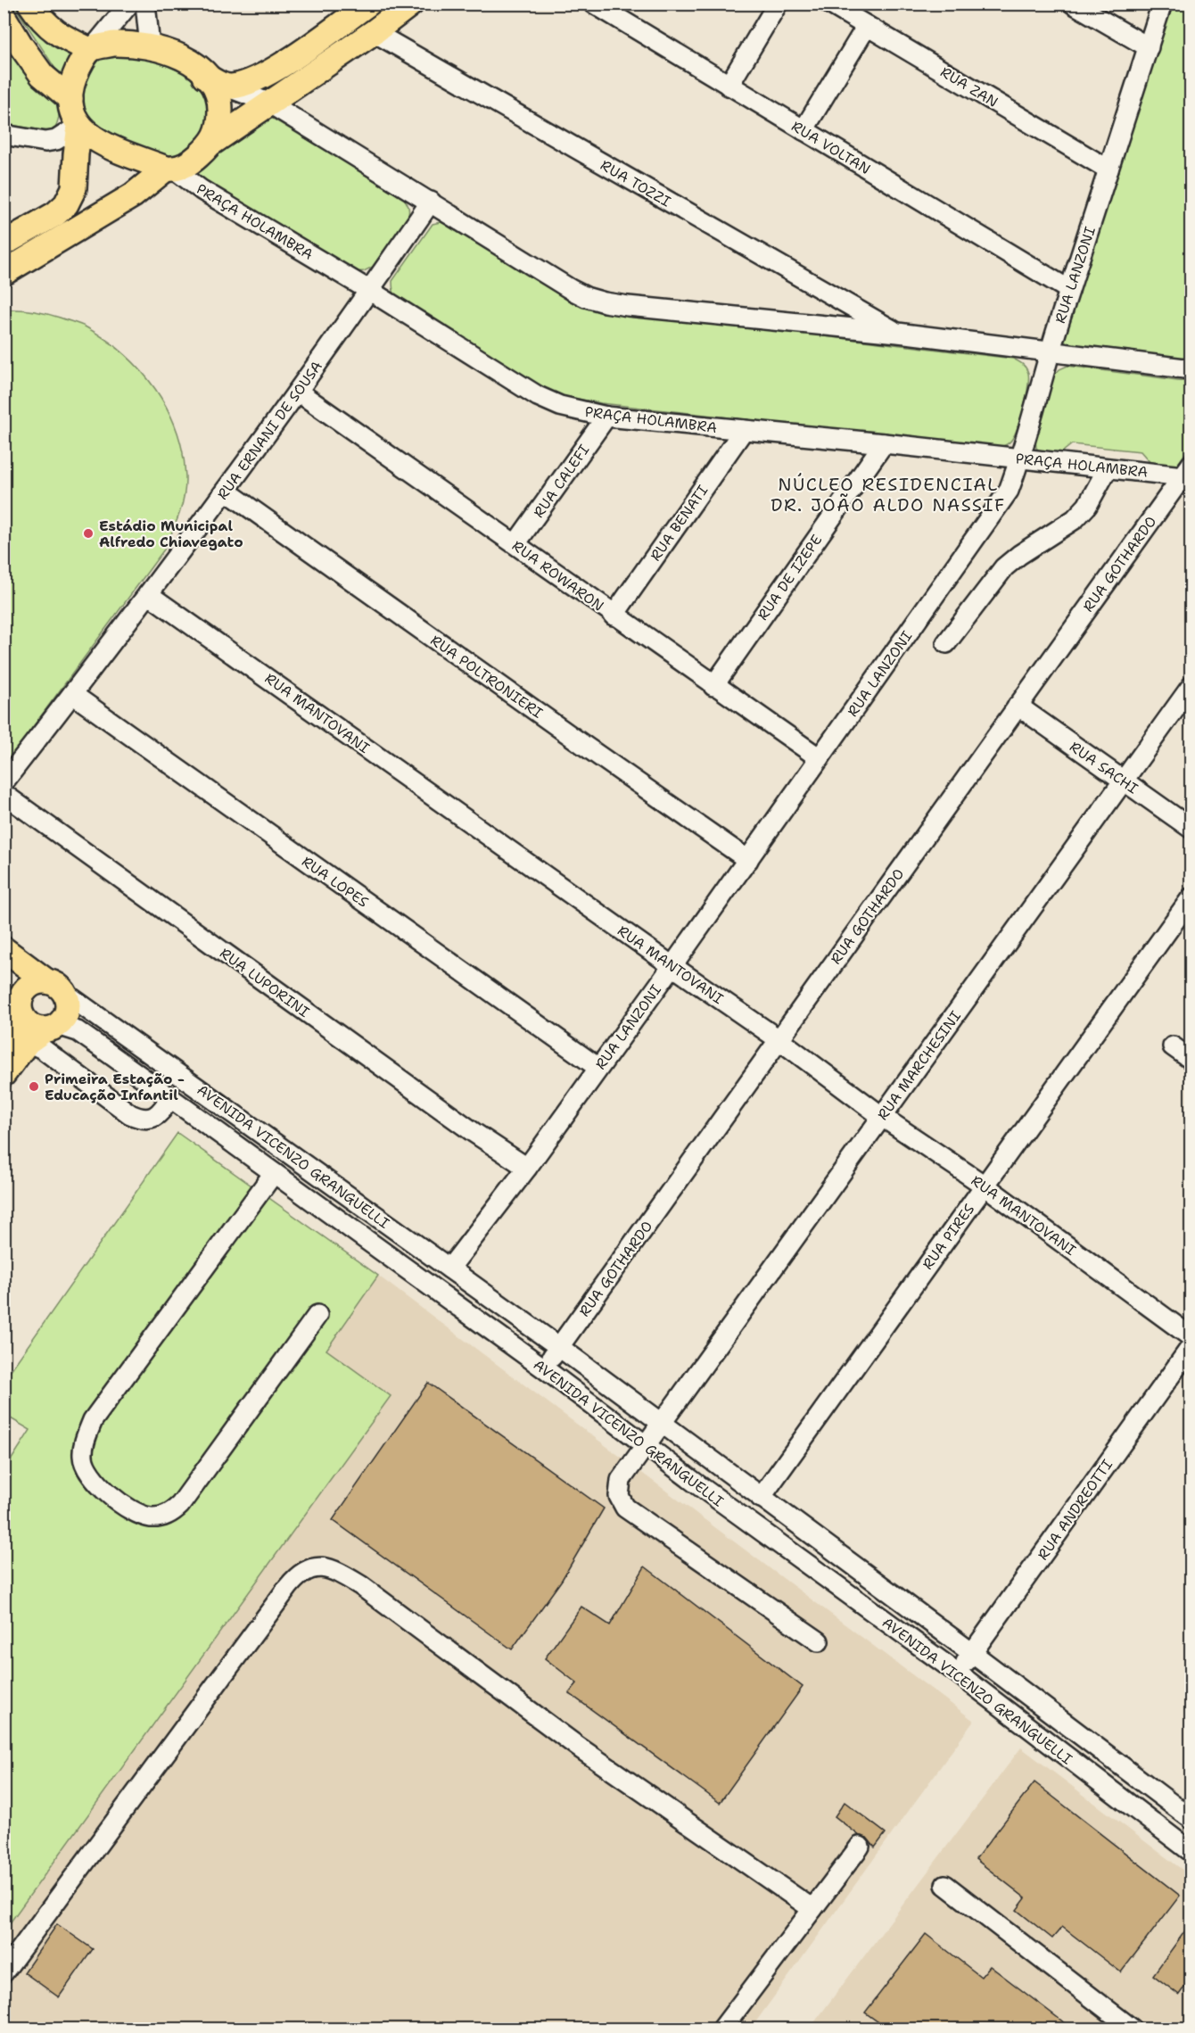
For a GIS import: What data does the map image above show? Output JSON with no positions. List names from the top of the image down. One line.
{"streets":{"main road":["AVENIDA VICENZO GRANGUELLI"],"street":["RUA ZAN","RUA VOLTAN","RUA TOZZI","PRAÇA HOLAMBRA","RUA LANZONI","RUA ERNANI DE SOUSA","RUA CALEFI","RUA BENATI","RUA GOTHARDO","RUA ROWARON","RUA DE IZEPE","RUA POLTRONIERI","RUA MANTOVANI","RUA SACHI","RUA LOPES","RUA LUPORINI","RUA MARCHESINI","RUA PIRES","RUA ANDREOTTI"]},"crossings":[["RUA ZAN","RUA LANZONI"],["RUA VOLTAN","RUA LANZONI"],["PRAÇA HOLAMBRA","RUA LANZONI"],["PRAÇA HOLAMBRA","RUA ERNANI DE SOUSA"],["PRAÇA HOLAMBRA","RUA CALEFI"],["PRAÇA HOLAMBRA","RUA BENATI"],["PRAÇA HOLAMBRA","RUA GOTHARDO"],["PRAÇA HOLAMBRA","RUA DE IZEPE"],["RUA LANZONI","RUA ROWARON"],["RUA LANZONI","RUA POLTRONIERI"],["RUA LANZONI","RUA MANTOVANI"],["RUA LANZONI","RUA LOPES"],["RUA LANZONI","RUA LUPORINI"],["RUA LANZONI","AVENIDA VICENZO GRANGUELLI"],["RUA ERNANI DE SOUSA","RUA ROWARON"],["RUA ERNANI DE SOUSA","RUA POLTRONIERI"],["RUA ERNANI DE SOUSA","RUA MANTOVANI"],["RUA ERNANI DE SOUSA","RUA LOPES"],["RUA CALEFI","RUA ROWARON"],["RUA BENATI","RUA ROWARON"],["RUA GOTHARDO","RUA MANTOVANI"],["RUA GOTHARDO","RUA SACHI"],["RUA GOTHARDO","AVENIDA VICENZO GRANGUELLI"],["RUA ROWARON","RUA DE IZEPE"],["RUA MANTOVANI","RUA MARCHESINI"],["RUA MANTOVANI","RUA PIRES"],["RUA SACHI","RUA MARCHESINI"],["RUA MARCHESINI","AVENIDA VICENZO GRANGUELLI"],["AVENIDA VICENZO GRANGUELLI","RUA PIRES"],["AVENIDA VICENZO GRANGUELLI","RUA ANDREOTTI"]],"districts":["NÚCLEO RESIDENCIAL DR. JOÃO ALDO NASSIF"],"places":["Estádio Municipal Alfredo Chiavegato","Primeira Estação - Educação Infantil"]}
